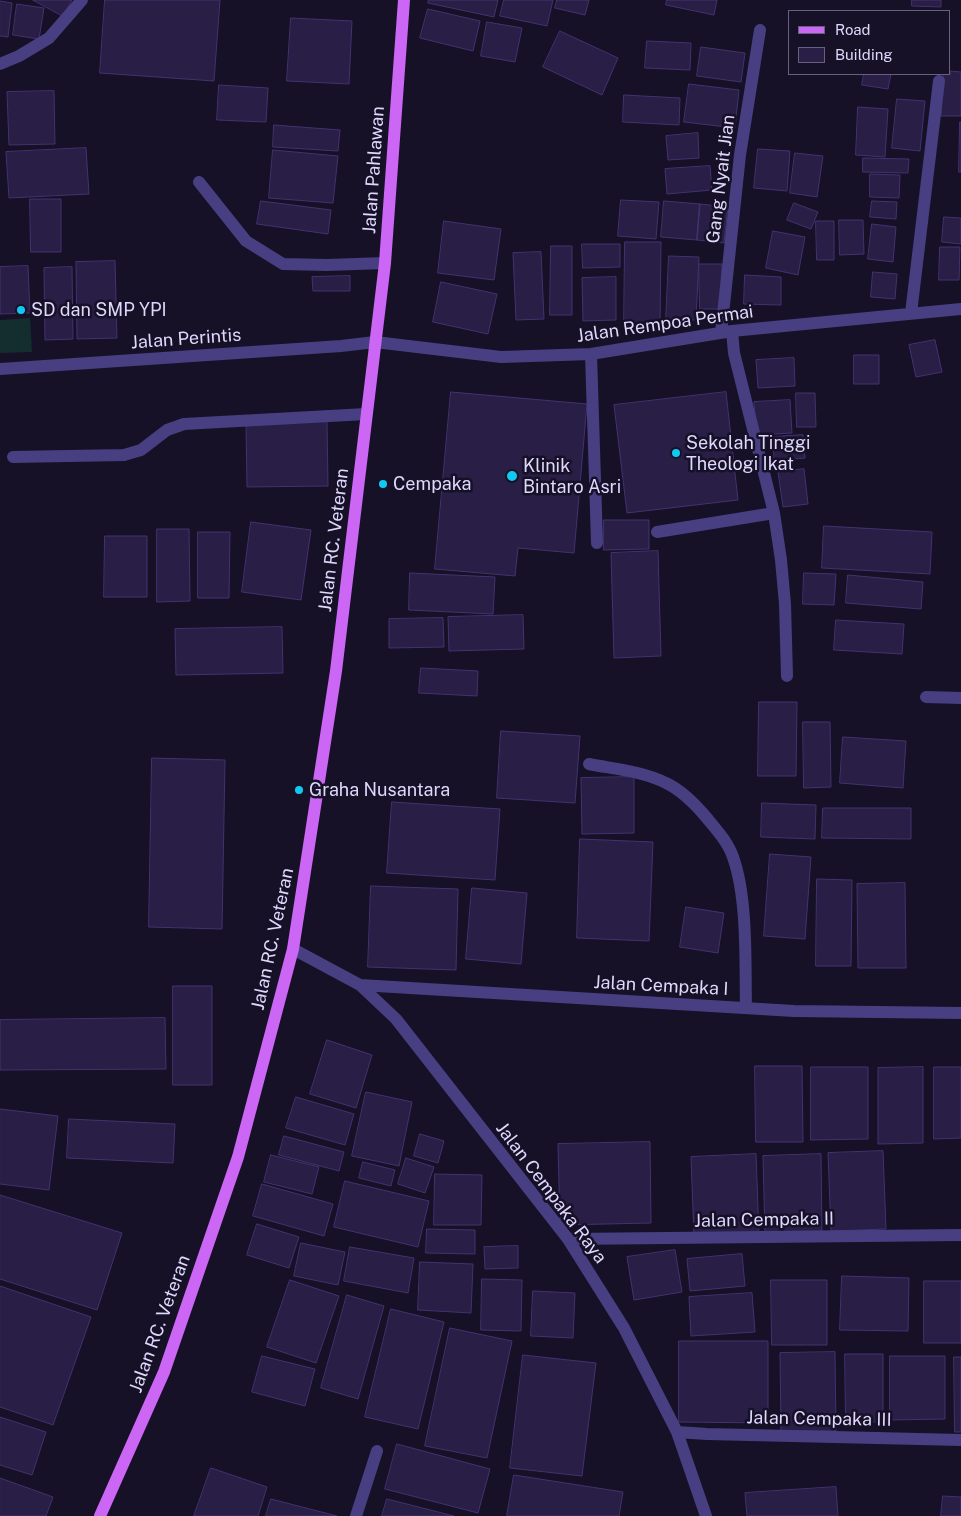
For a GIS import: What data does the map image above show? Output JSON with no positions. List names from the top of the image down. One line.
{"streets":{"main road":["Jalan Pahlawan","Jalan RC. Veteran"],"street":["Gang Nyait Jian","Jalan Rempoa Permai","Jalan Perintis","Jalan Cempaka I","Jalan Cempaka Raya","Jalan Cempaka II","Jalan Cempaka III"]},"crossings":[["Jalan Pahlawan","Jalan Rempoa Permai"],["Jalan Pahlawan","Jalan Perintis"],["Jalan Pahlawan","Jalan RC. Veteran"],["Gang Nyait Jian","Jalan Rempoa Permai"],["Jalan Rempoa Permai","Jalan Perintis"],["Jalan Rempoa Permai","Jalan RC. Veteran"],["Jalan Perintis","Jalan RC. Veteran"],["Jalan RC. Veteran","Jalan Cempaka Raya"],["Jalan Cempaka I","Jalan Cempaka Raya"],["Jalan Cempaka Raya","Jalan Cempaka II"],["Jalan Cempaka Raya","Jalan Cempaka III"]],"places":["SD dan SMP YPI","Sekolah Tinggi Theologi Ikat","Klinik Bintaro Asri","Cempaka","Graha Nusantara"],"legend":["Road","Building"]}
